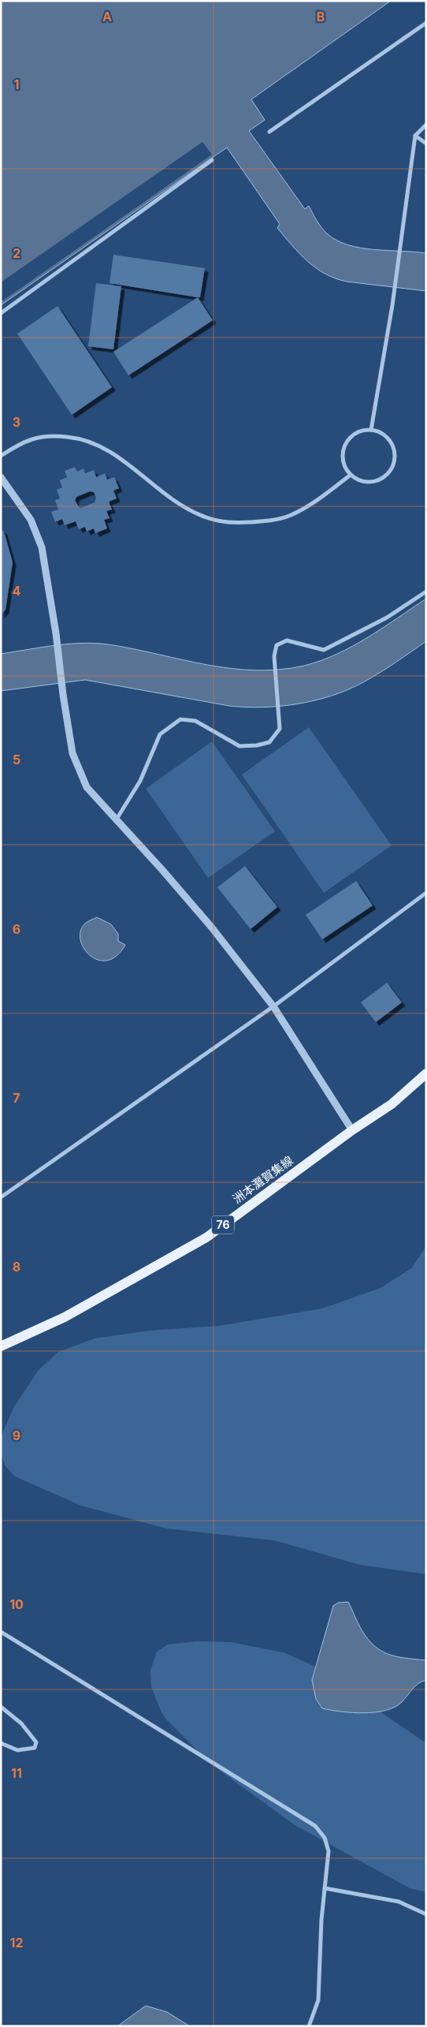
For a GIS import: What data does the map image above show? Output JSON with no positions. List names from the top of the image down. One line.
{"streets":{"main road":["洲本灘賀集線","76"]},"grid":{"columns":["A","B"],"rows":["1","2","3","4","5","6","7","8","9","10","11","12"]}}
